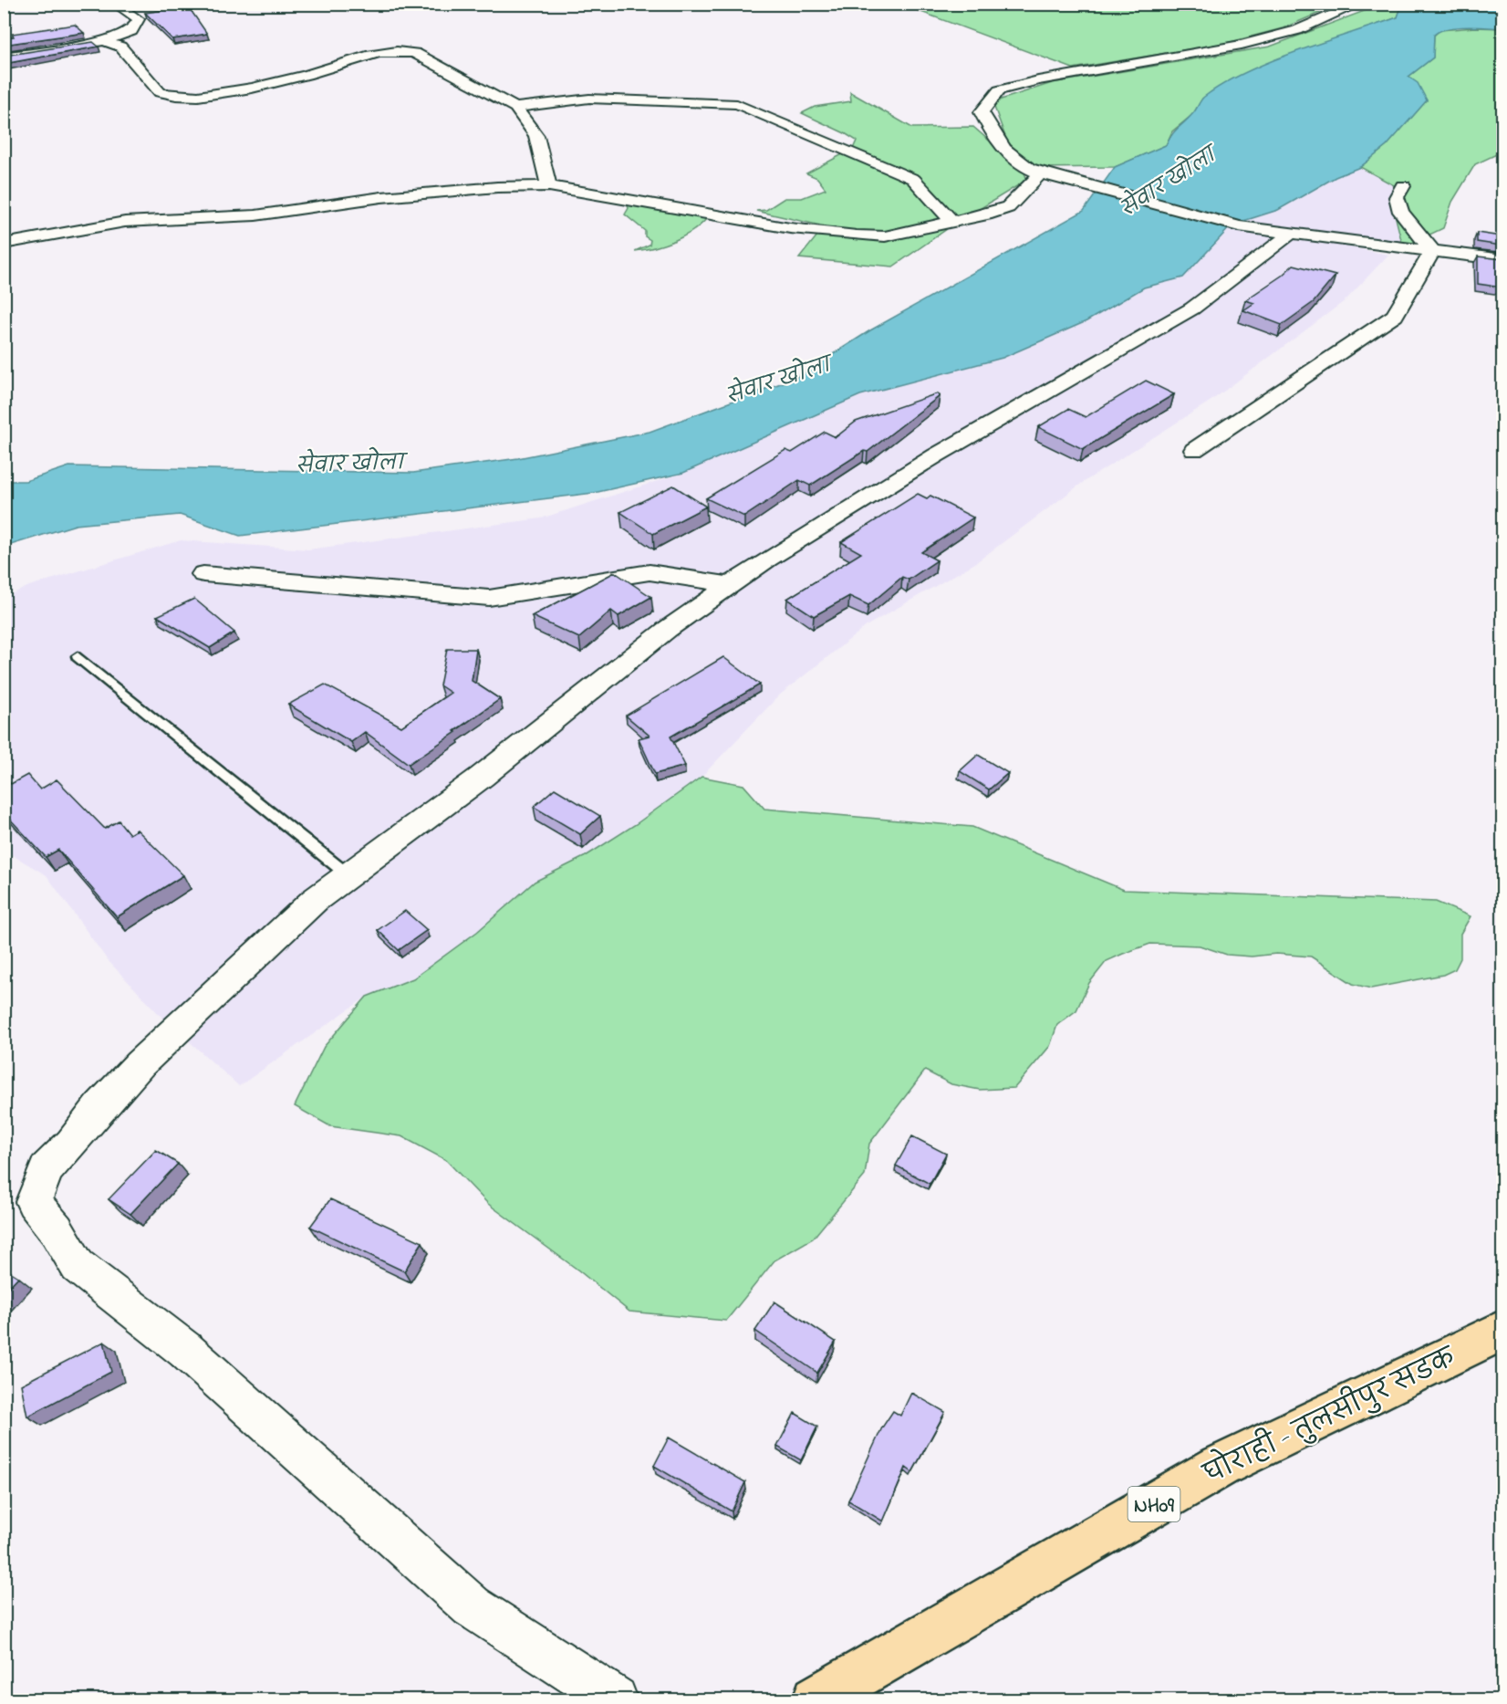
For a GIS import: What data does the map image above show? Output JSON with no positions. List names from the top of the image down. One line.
{"streets":{"main road":["घोराही - तुलसीपुर सडक","NH09"]},"water":["सेवार खोला"]}
